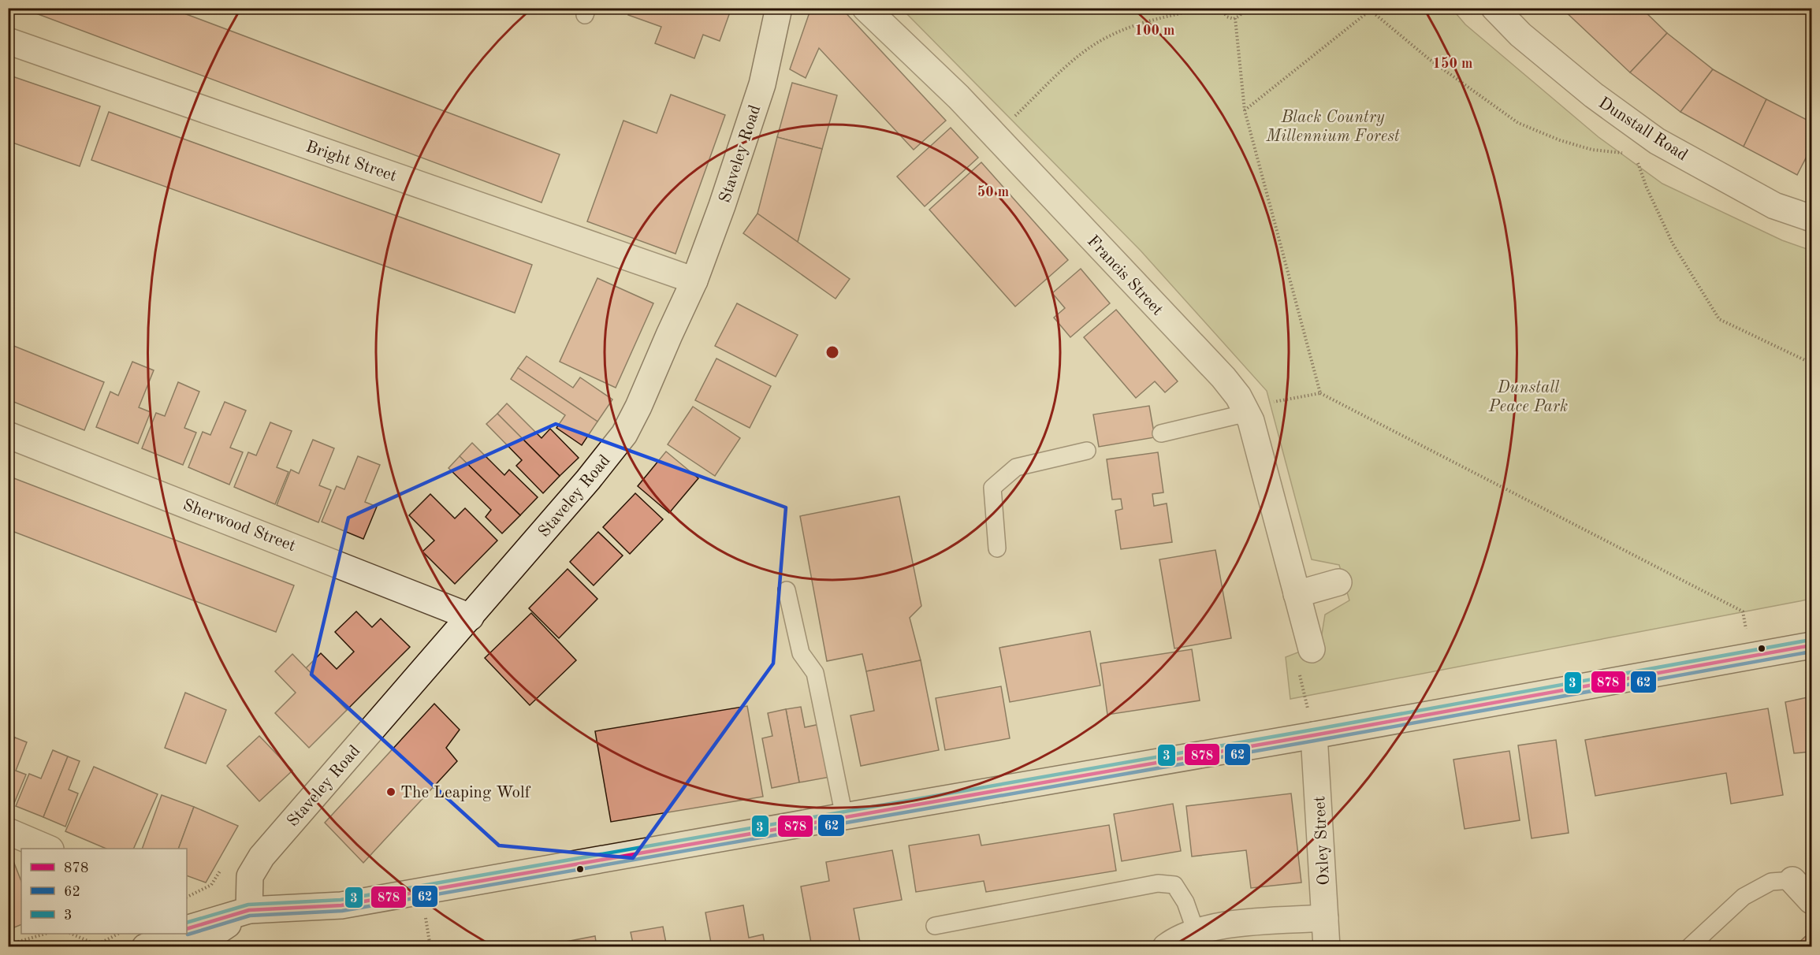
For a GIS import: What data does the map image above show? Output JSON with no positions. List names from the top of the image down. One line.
{"streets":{"street":["Dunstall Road","Staveley Road","Bright Street","Francis Street","Sherwood Street","Oxley Street"]},"crossings":[["Staveley Road","Bright Street"],["Staveley Road","Sherwood Street"]],"parks":["Black Country Millennium Forest","Dunstall Peace Park"],"places":["The Leaping Wolf"],"lines":["transit line 3","transit line 878","transit line 62"],"legend":["878","62","3"],"rings":["100 m","150 m","50 m"]}
